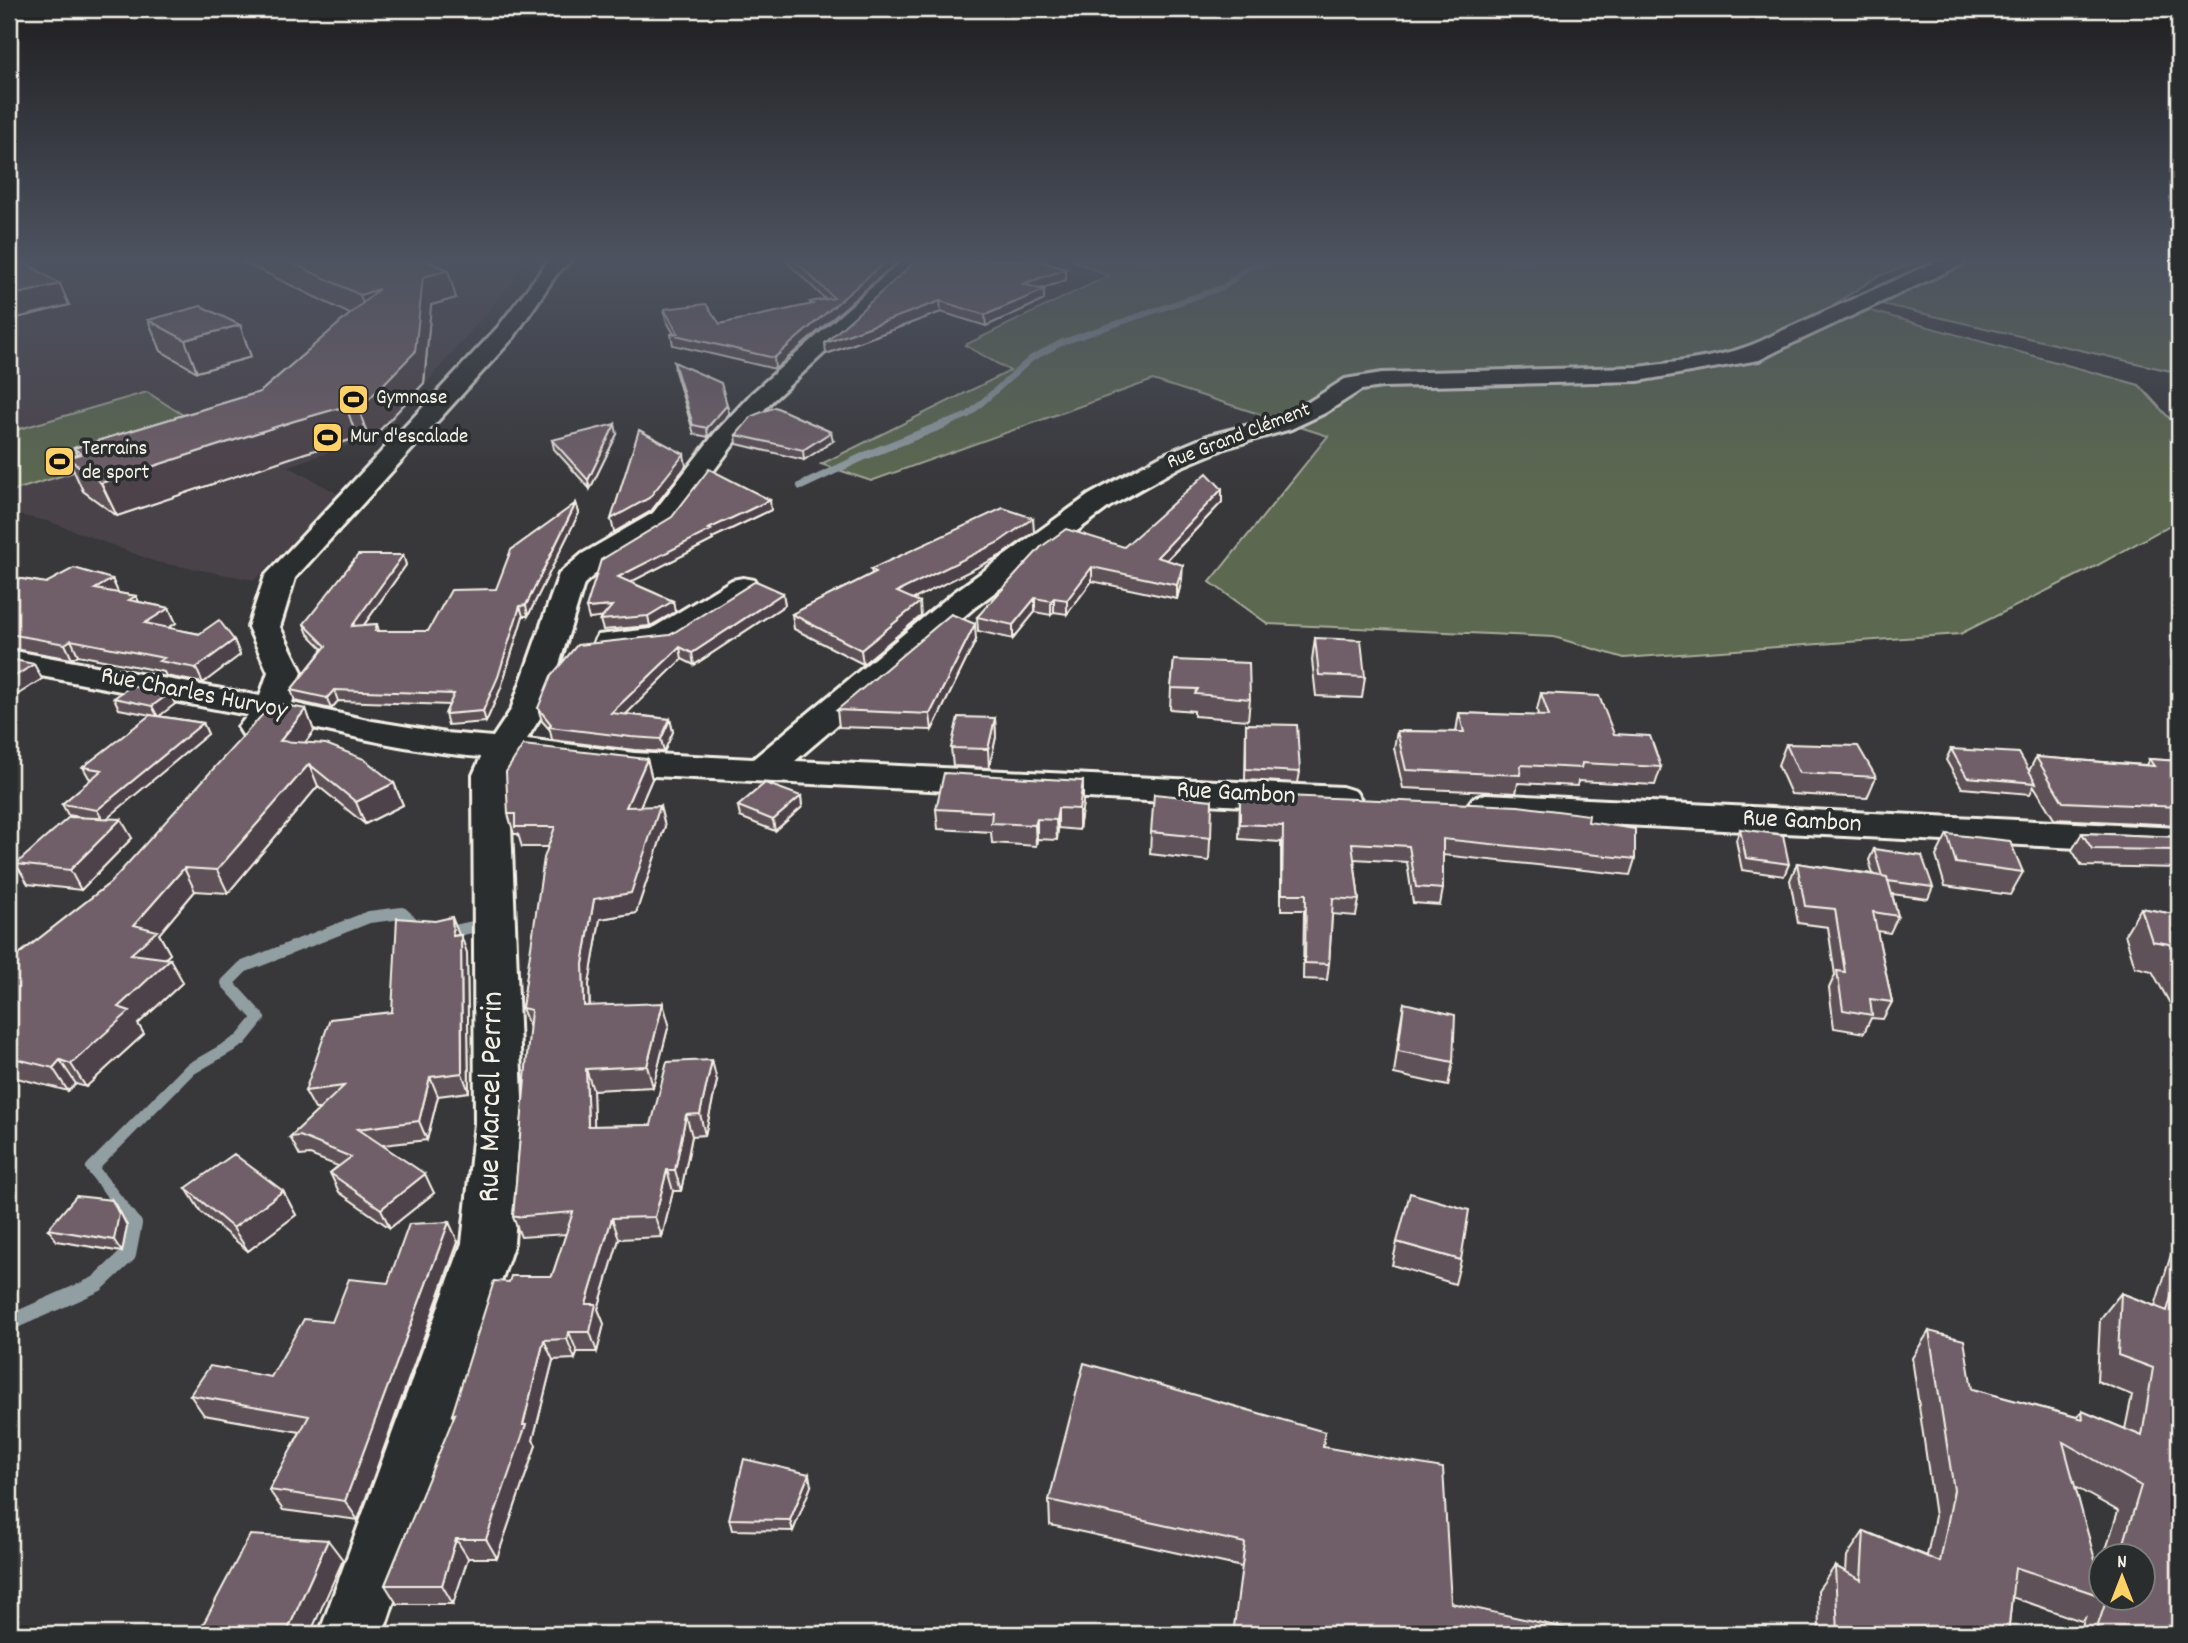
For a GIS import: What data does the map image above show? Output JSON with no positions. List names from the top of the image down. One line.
{"streets":{"street":["Rue Grand Clément","Rue Charles Hurvoy","Rue Gambon","Rue Marcel Perrin"]},"crossings":[["Rue Grand Clément","Rue Gambon"],["Rue Charles Hurvoy","Rue Gambon"],["Rue Charles Hurvoy","Rue Marcel Perrin"],["Rue Gambon","Rue Marcel Perrin"]],"places":{"sports":["Gymnase","Mur d'escalade","Terrains de sport"]},"north":"top"}
